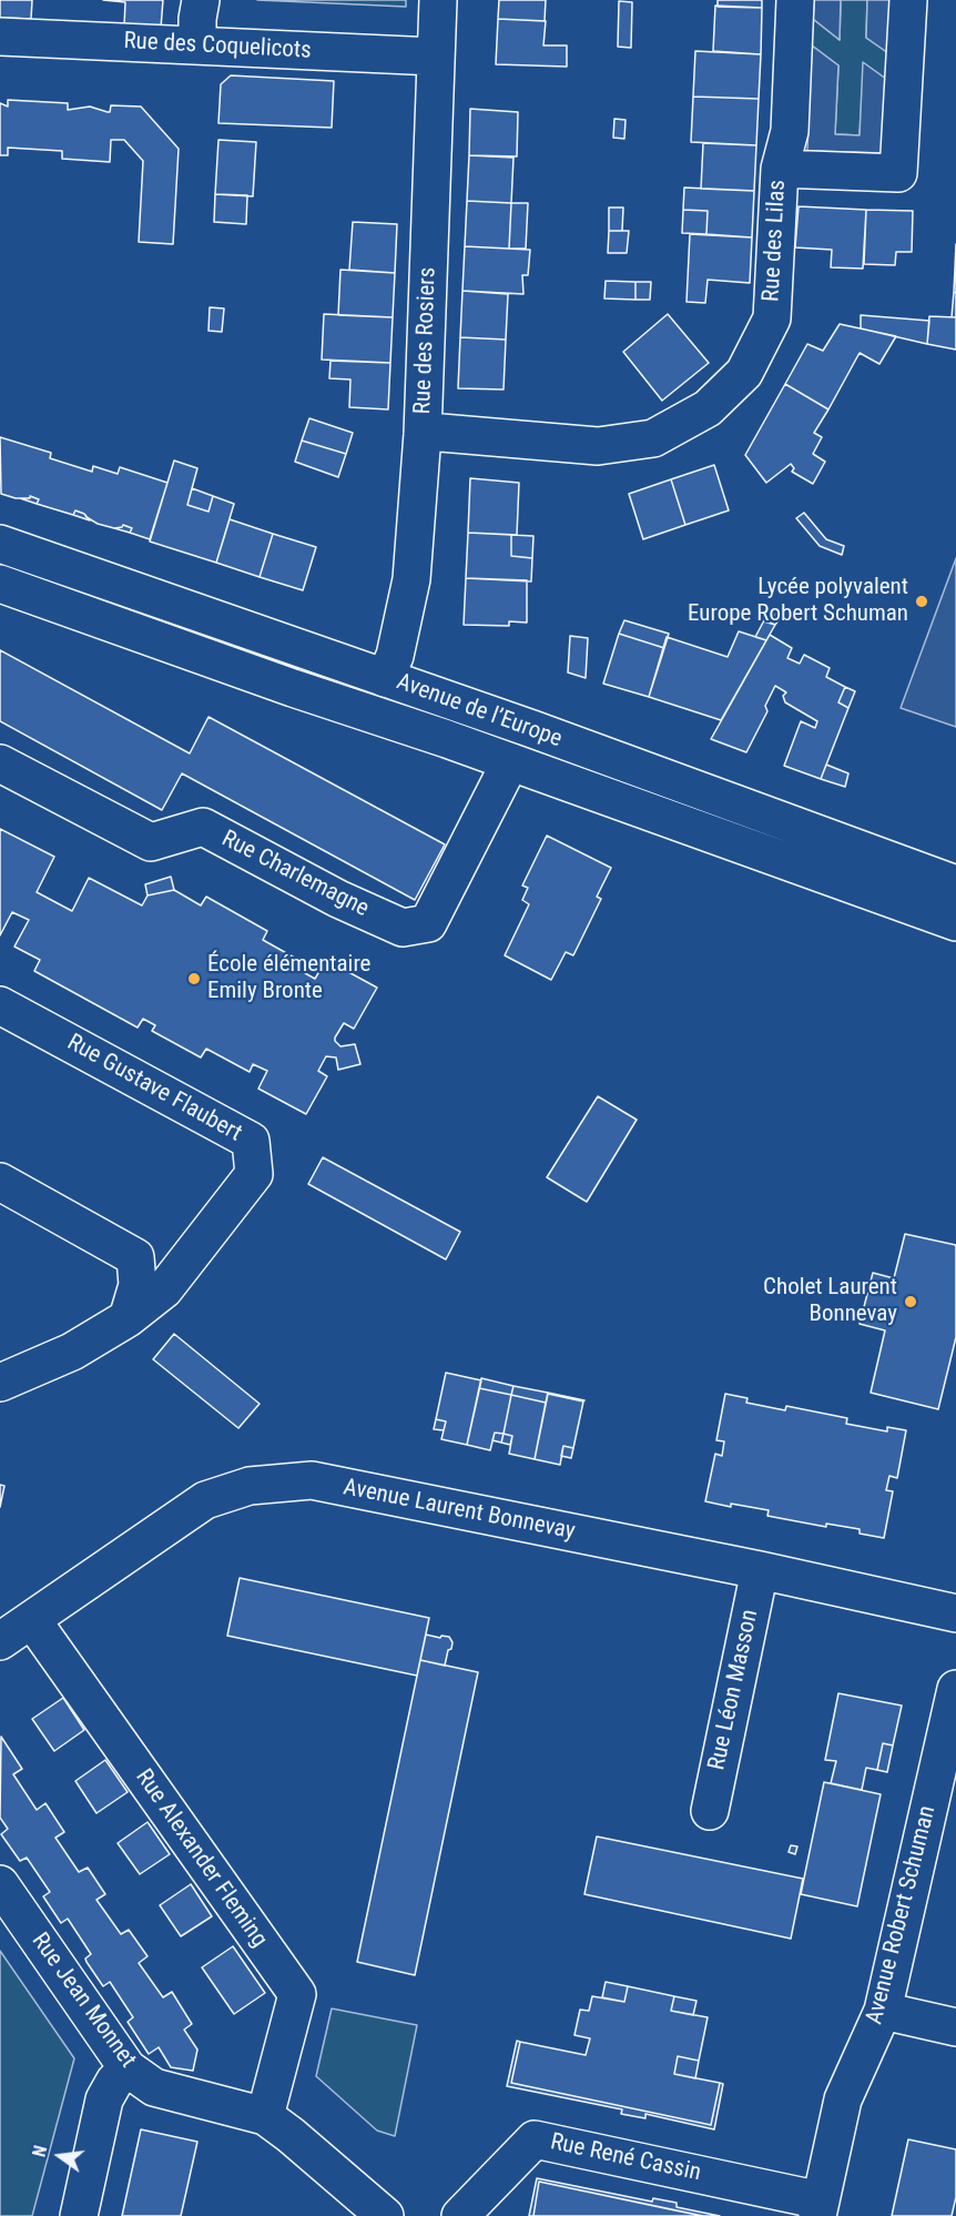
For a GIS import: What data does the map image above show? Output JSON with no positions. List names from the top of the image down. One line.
{"streets":{"street":["Rue des Coquelicots","Rue des Lilas","Rue des Rosiers","Avenue de l’Europe","Rue Charlemagne","Rue Gustave Flaubert","Avenue Laurent Bonnevay","Rue Léon Masson","Rue Alexander Fleming","Avenue Robert Schuman","Rue Jean Monnet","Rue René Cassin"]},"crossings":[["Rue des Coquelicots","Rue des Rosiers"],["Rue des Lilas","Rue des Rosiers"],["Rue des Rosiers","Avenue de l’Europe"],["Avenue de l’Europe","Rue Charlemagne"],["Avenue Laurent Bonnevay","Rue Léon Masson"],["Avenue Laurent Bonnevay","Rue Alexander Fleming"],["Rue Alexander Fleming","Rue Jean Monnet"],["Avenue Robert Schuman","Rue René Cassin"]],"places":["Lycée polyvalent Europe Robert Schuman","École élémentaire Emily Bronte","Cholet Laurent Bonnevay"],"north":"left"}
